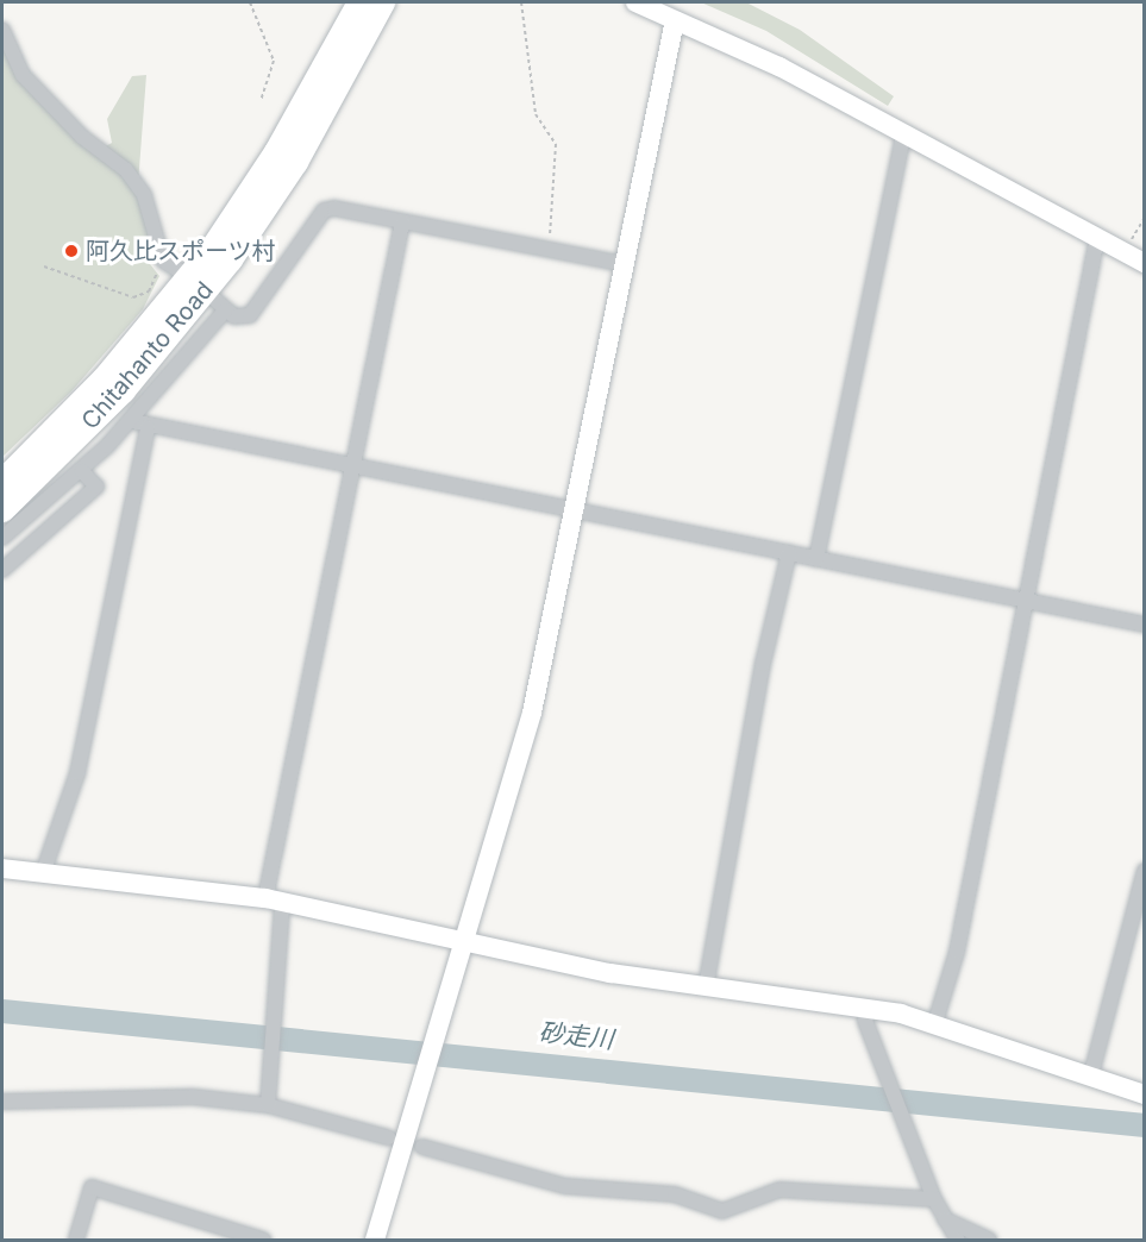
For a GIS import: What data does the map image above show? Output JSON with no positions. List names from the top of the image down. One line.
{"streets":{"highway":["Chitahanto Road"]},"water":["砂走川"],"places":["阿久比スポーツ村"]}
